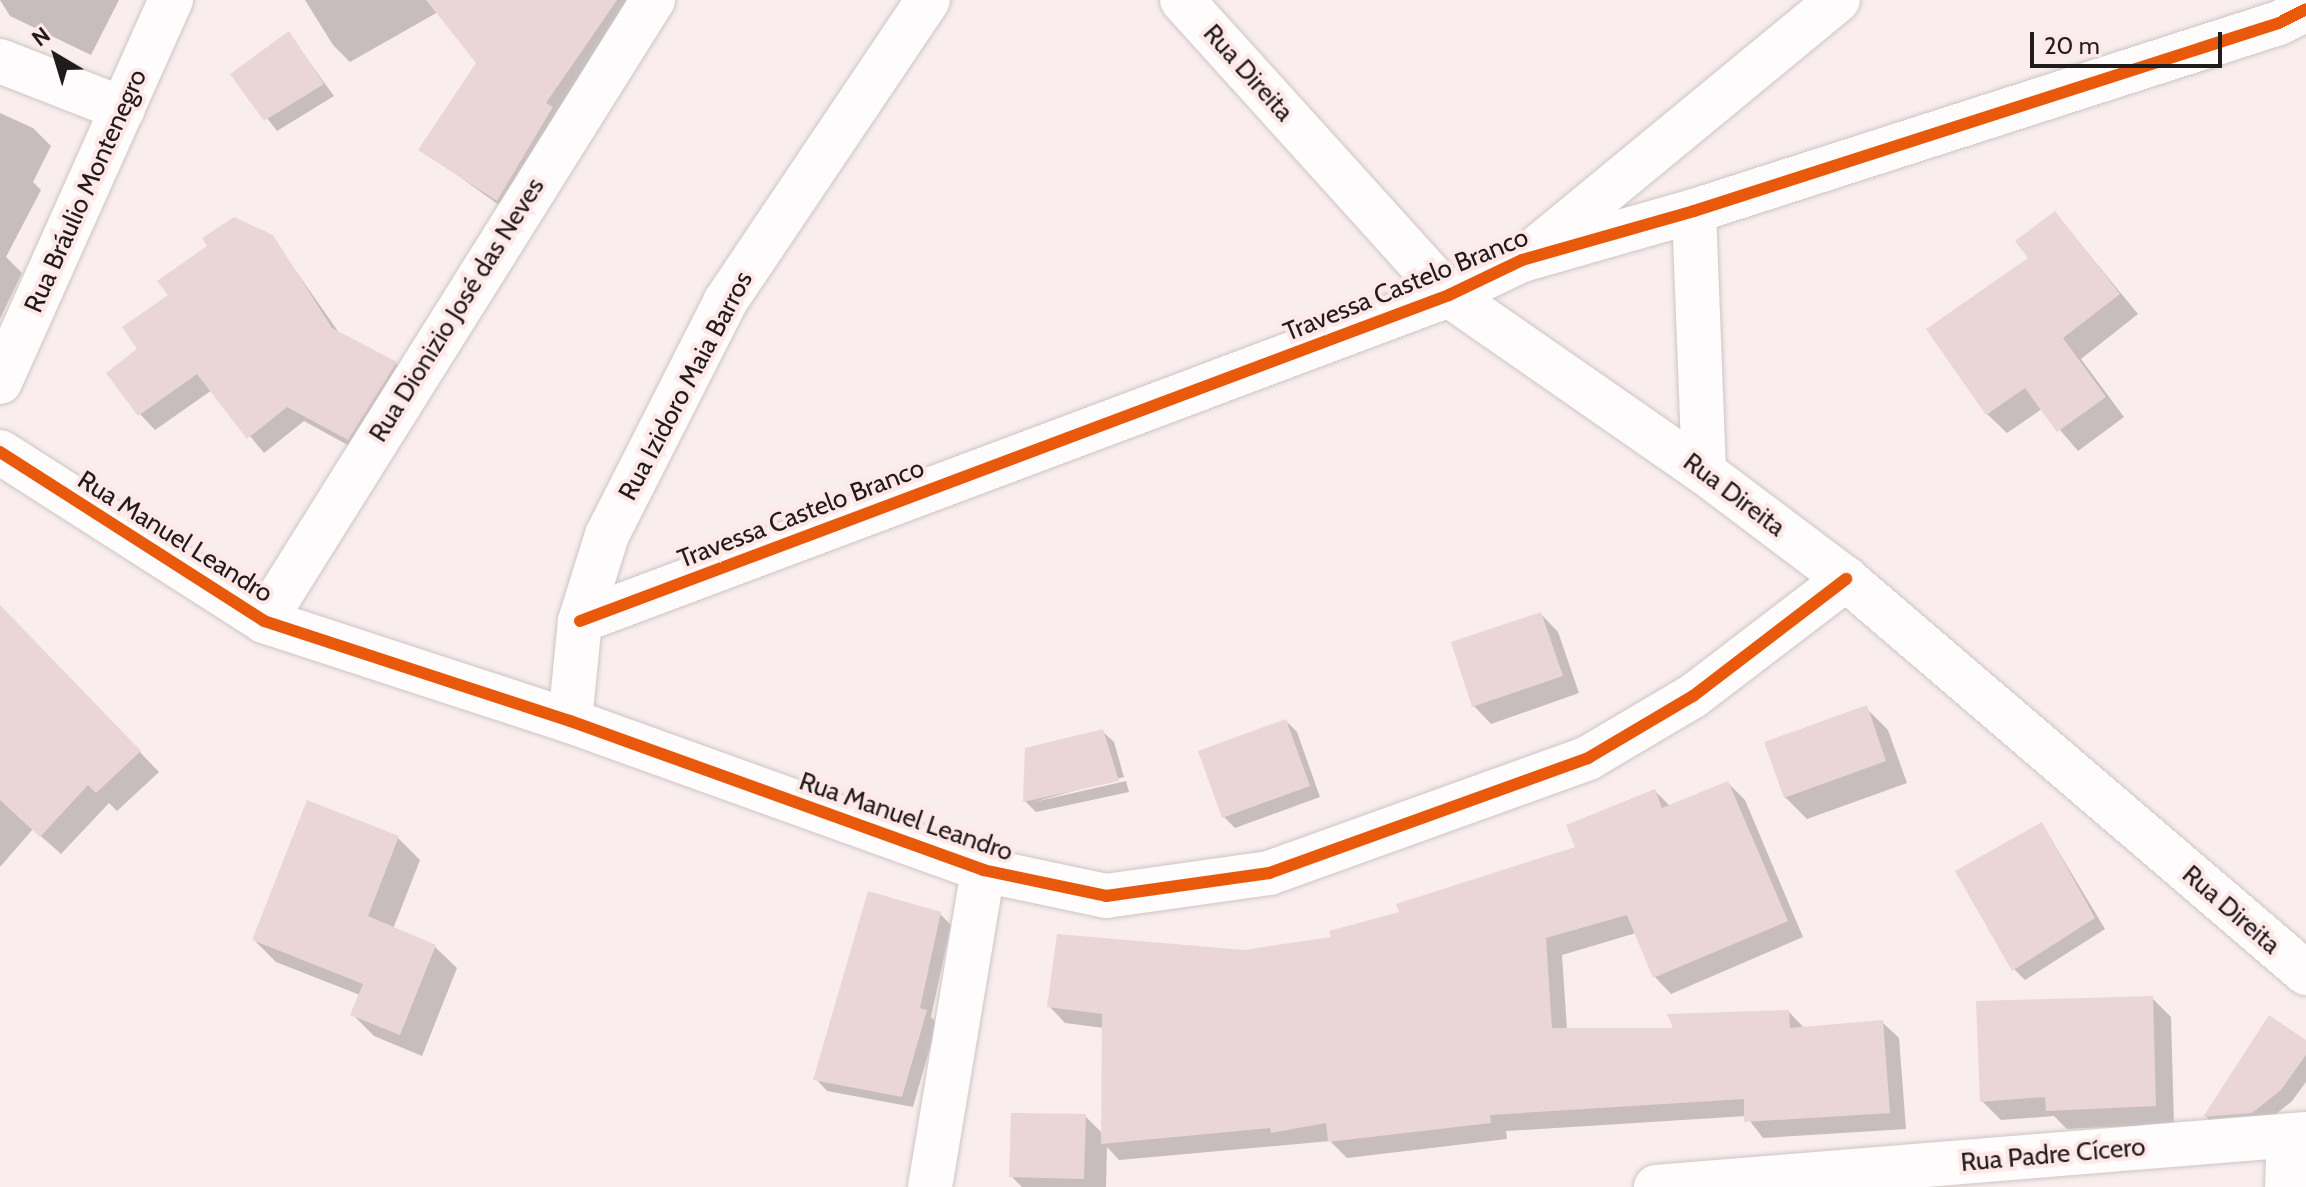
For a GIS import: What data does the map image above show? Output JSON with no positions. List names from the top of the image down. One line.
{"streets":{"street":["Rua Direita","Rua Bráulio Montenegro","Travessa Castelo Branco","Rua Dionizio José das Neves","Rua Izidoro Maia Barros","Rua Manuel Leandro","Rua Padre Cícero"]},"crossings":[["Rua Direita","Travessa Castelo Branco"],["Rua Direita","Rua Manuel Leandro"],["Travessa Castelo Branco","Rua Izidoro Maia Barros"],["Rua Dionizio José das Neves","Rua Manuel Leandro"],["Rua Izidoro Maia Barros","Rua Manuel Leandro"]],"scale_bar":"20 m","north":"top left"}
